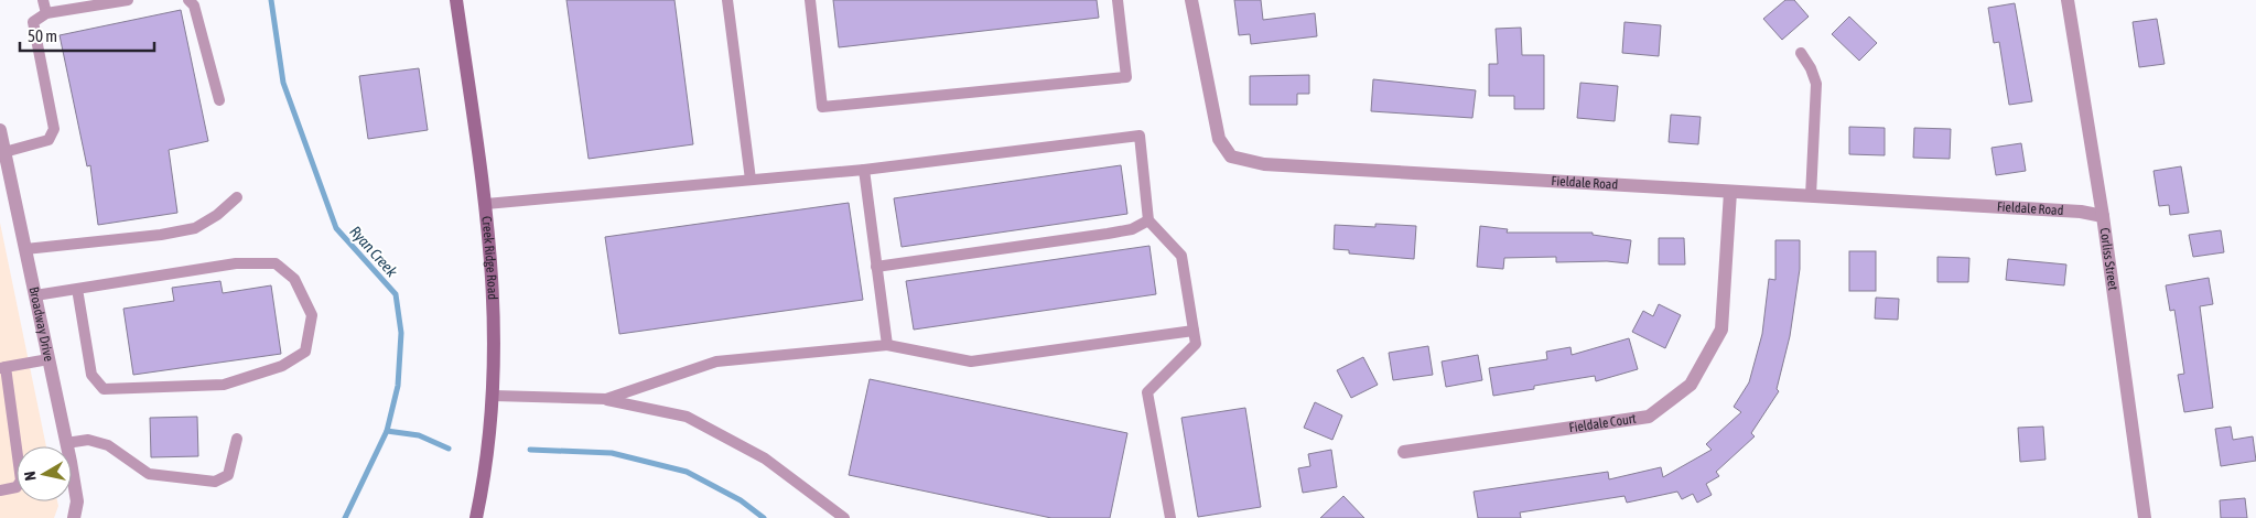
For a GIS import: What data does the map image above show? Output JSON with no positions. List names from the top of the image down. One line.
{"streets":{"main road":["Creek Ridge Road"],"street":["Fieldale Road","Corliss Street","Broadway Drive","Fieldale Court"]},"crossings":[["Fieldale Road","Corliss Street"],["Fieldale Road","Fieldale Court"]],"water":["Ryan Creek"],"scale_bar":"50 m","north":"left"}
